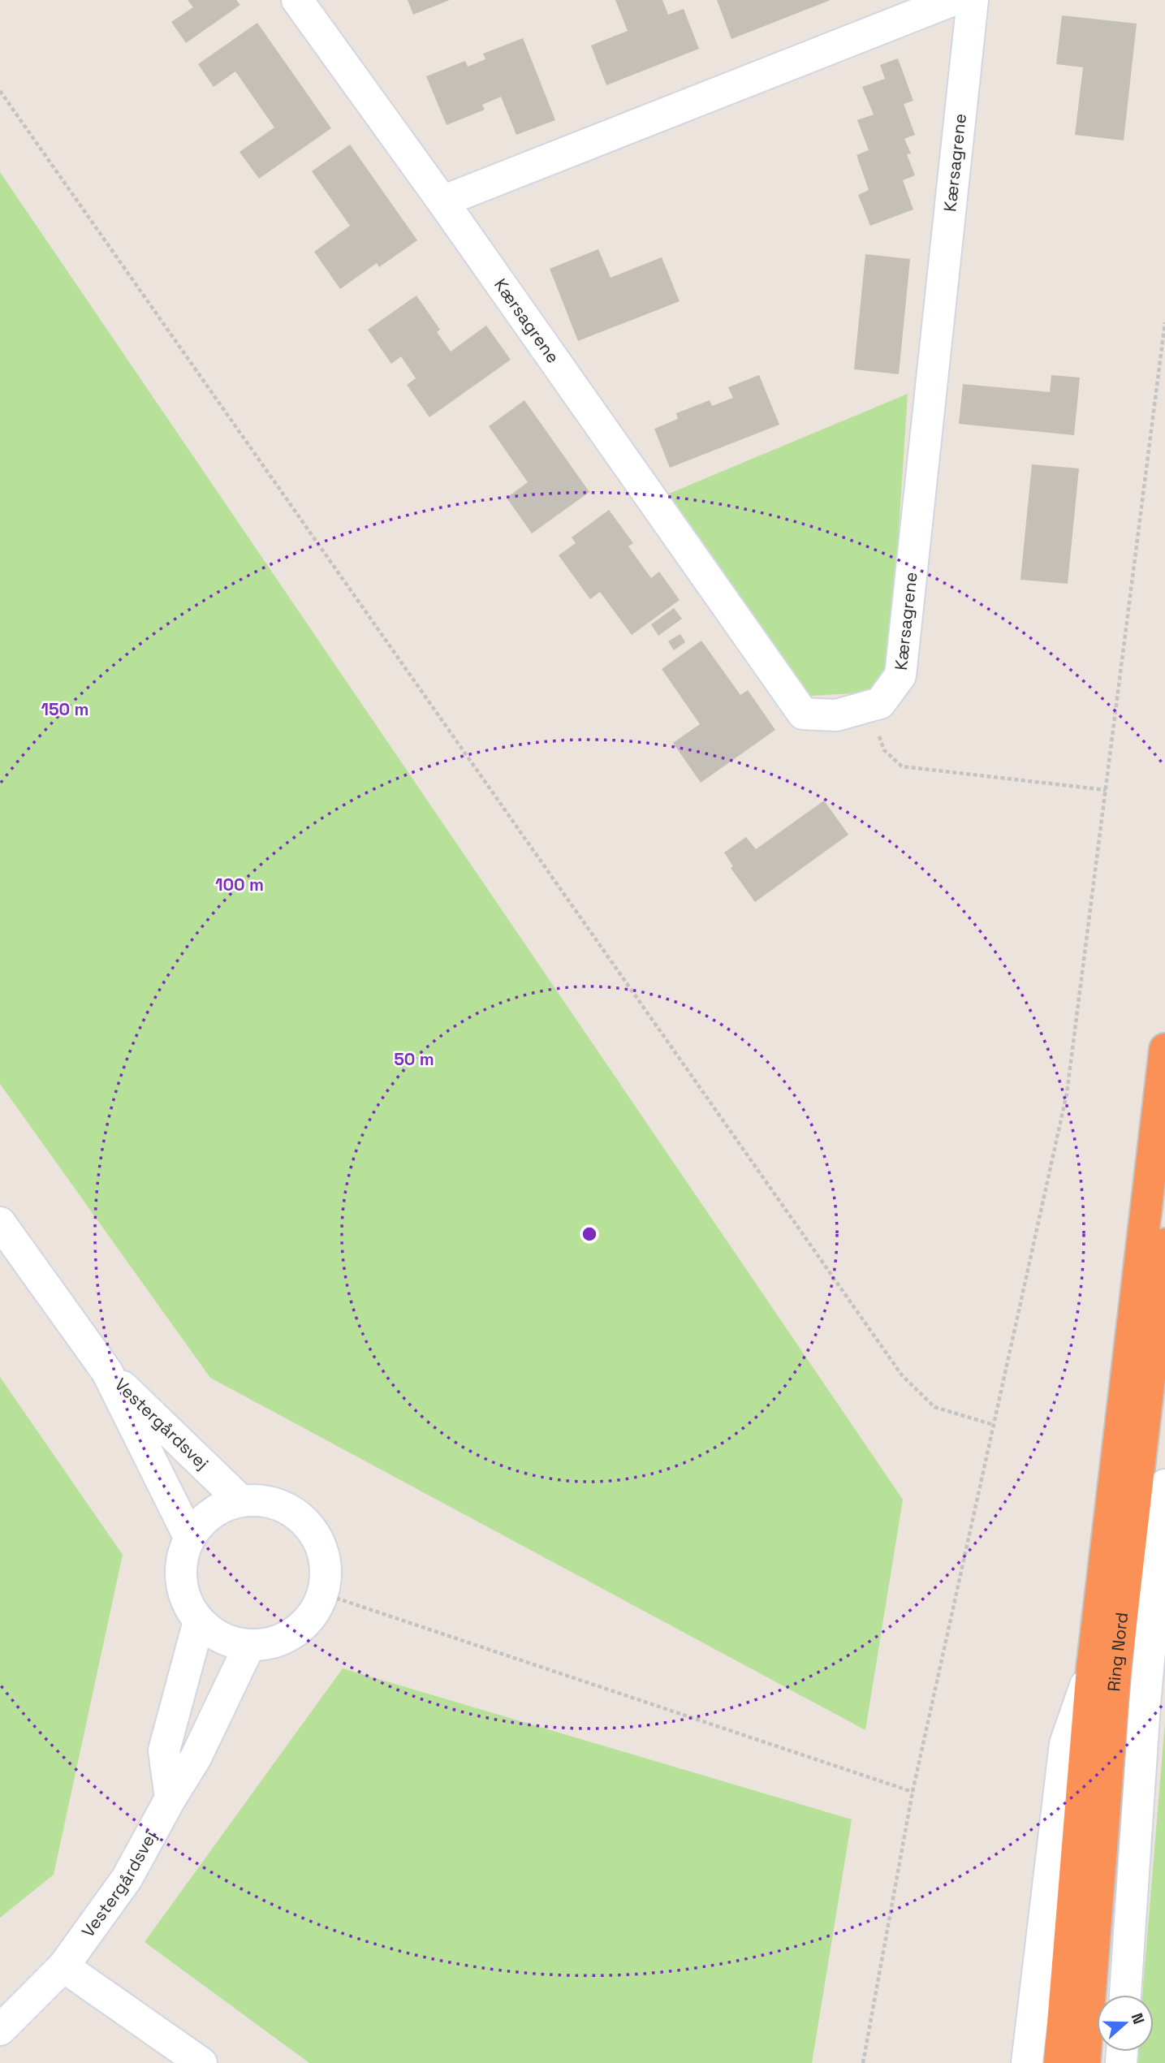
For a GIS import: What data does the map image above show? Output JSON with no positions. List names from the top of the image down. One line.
{"streets":{"highway":["Ring Nord"],"street":["Kærsagrene","Vestergårdsvej"]},"north":"right","rings":["150 m","100 m","50 m"]}
